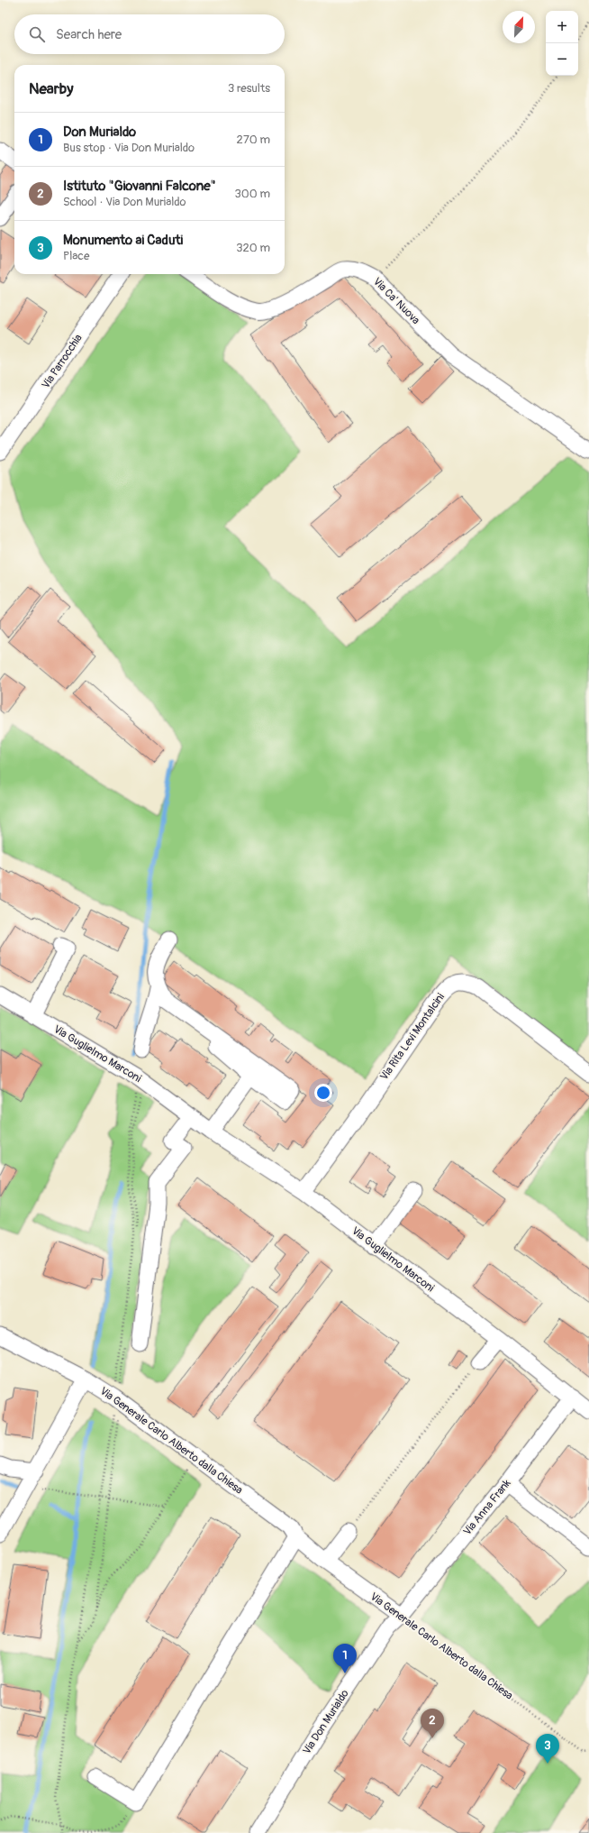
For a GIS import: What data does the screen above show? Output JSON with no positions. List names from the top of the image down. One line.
{"streets":{"street":["Via Ca' Nuova","Via Parrocchia","Via Rita Levi Montalcini","Via Guglielmo Marconi","Via Generale Carlo Alberto dalla Chiesa","Via Anna Frank","Via Don Murialdo"]},"crossings":[["Via Rita Levi Montalcini","Via Guglielmo Marconi"],["Via Guglielmo Marconi","Via Anna Frank"],["Via Generale Carlo Alberto dalla Chiesa","Via Anna Frank"],["Via Generale Carlo Alberto dalla Chiesa","Via Don Murialdo"],["Via Anna Frank","Via Don Murialdo"]],"north":"top right","page":{"map_buttons":["+","−"],"search":"Search here","heading":["Nearby","3 results"],"list":[{"mark":"1","name":"Don Murialdo","note":"Bus stop · Via Don Murialdo","value":"270 m"},{"mark":"2","name":"Istituto \"Giovanni Falcone\"","note":"School · Via Don Murialdo","value":"300 m"},{"mark":"3","name":"Monumento ai Caduti","note":"Place","value":"320 m"}],"pins":["1","2","3"]}}
